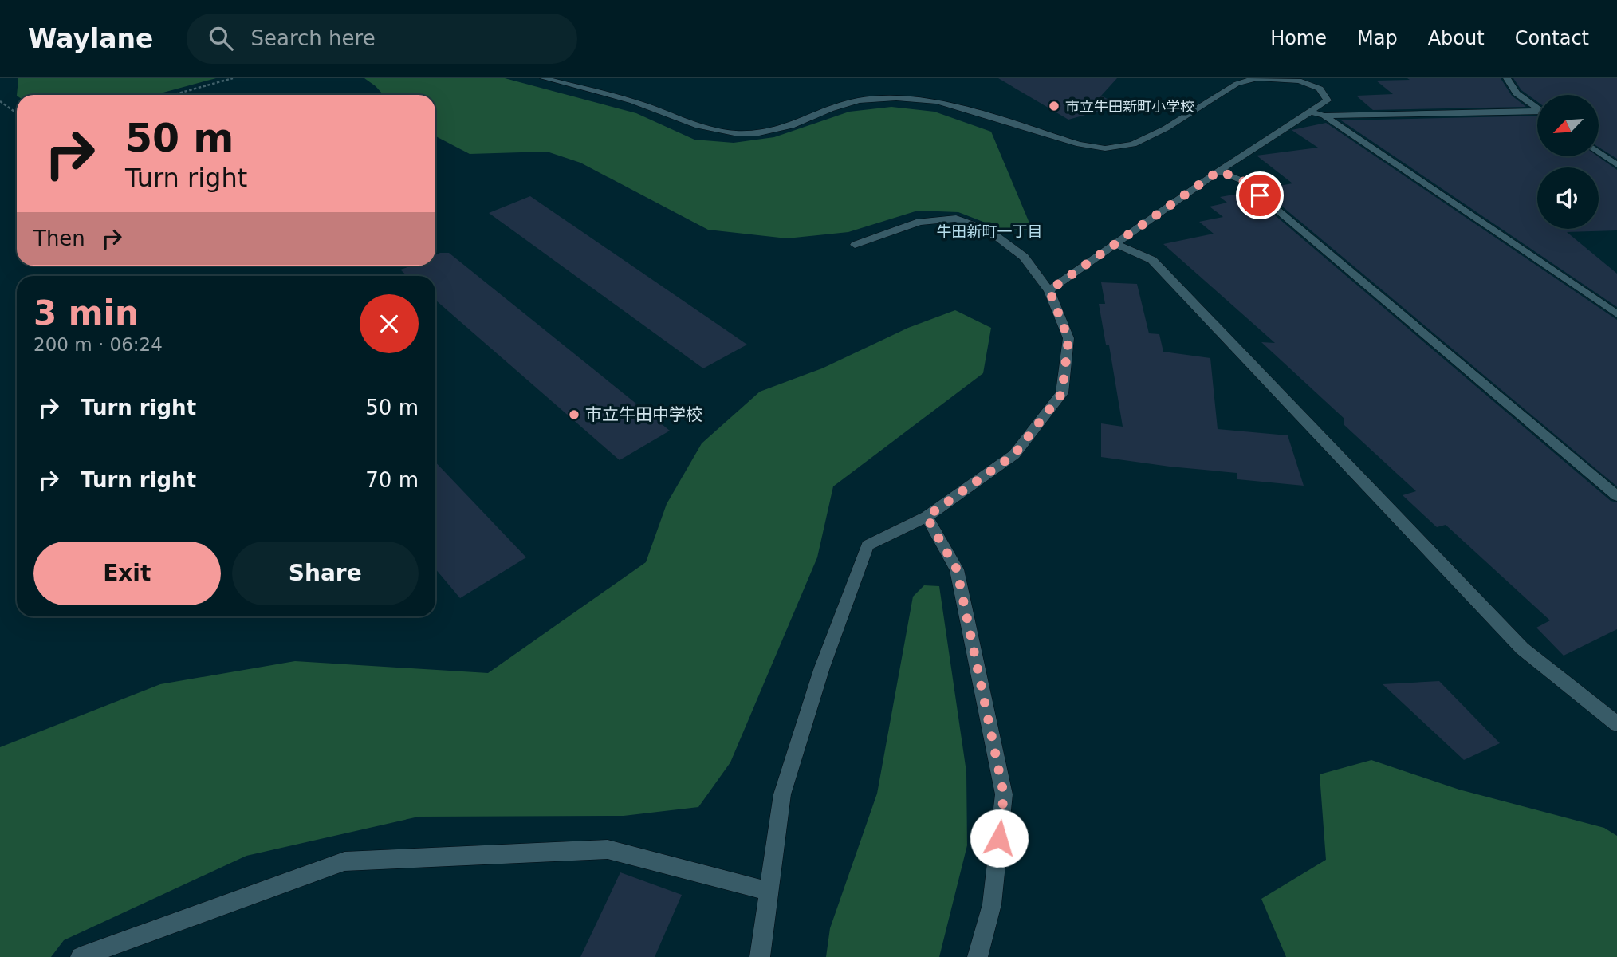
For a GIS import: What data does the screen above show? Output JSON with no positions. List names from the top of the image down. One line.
{"districts":["牛田新町一丁目"],"places":["市立牛田新町小学校","市立牛田中学校"],"north":"bottom left","page":{"header":"Waylane","search":"Search here","nav":["Home","Map","About","Contact"],"turn":["50 m","Turn right"],"then":"Then","heading":["3 min","200 m · 06:24"],"list":[{"name":"Turn right","value":"50 m"},{"name":"Turn right","value":"70 m"}],"buttons":["Exit","Share"]}}
